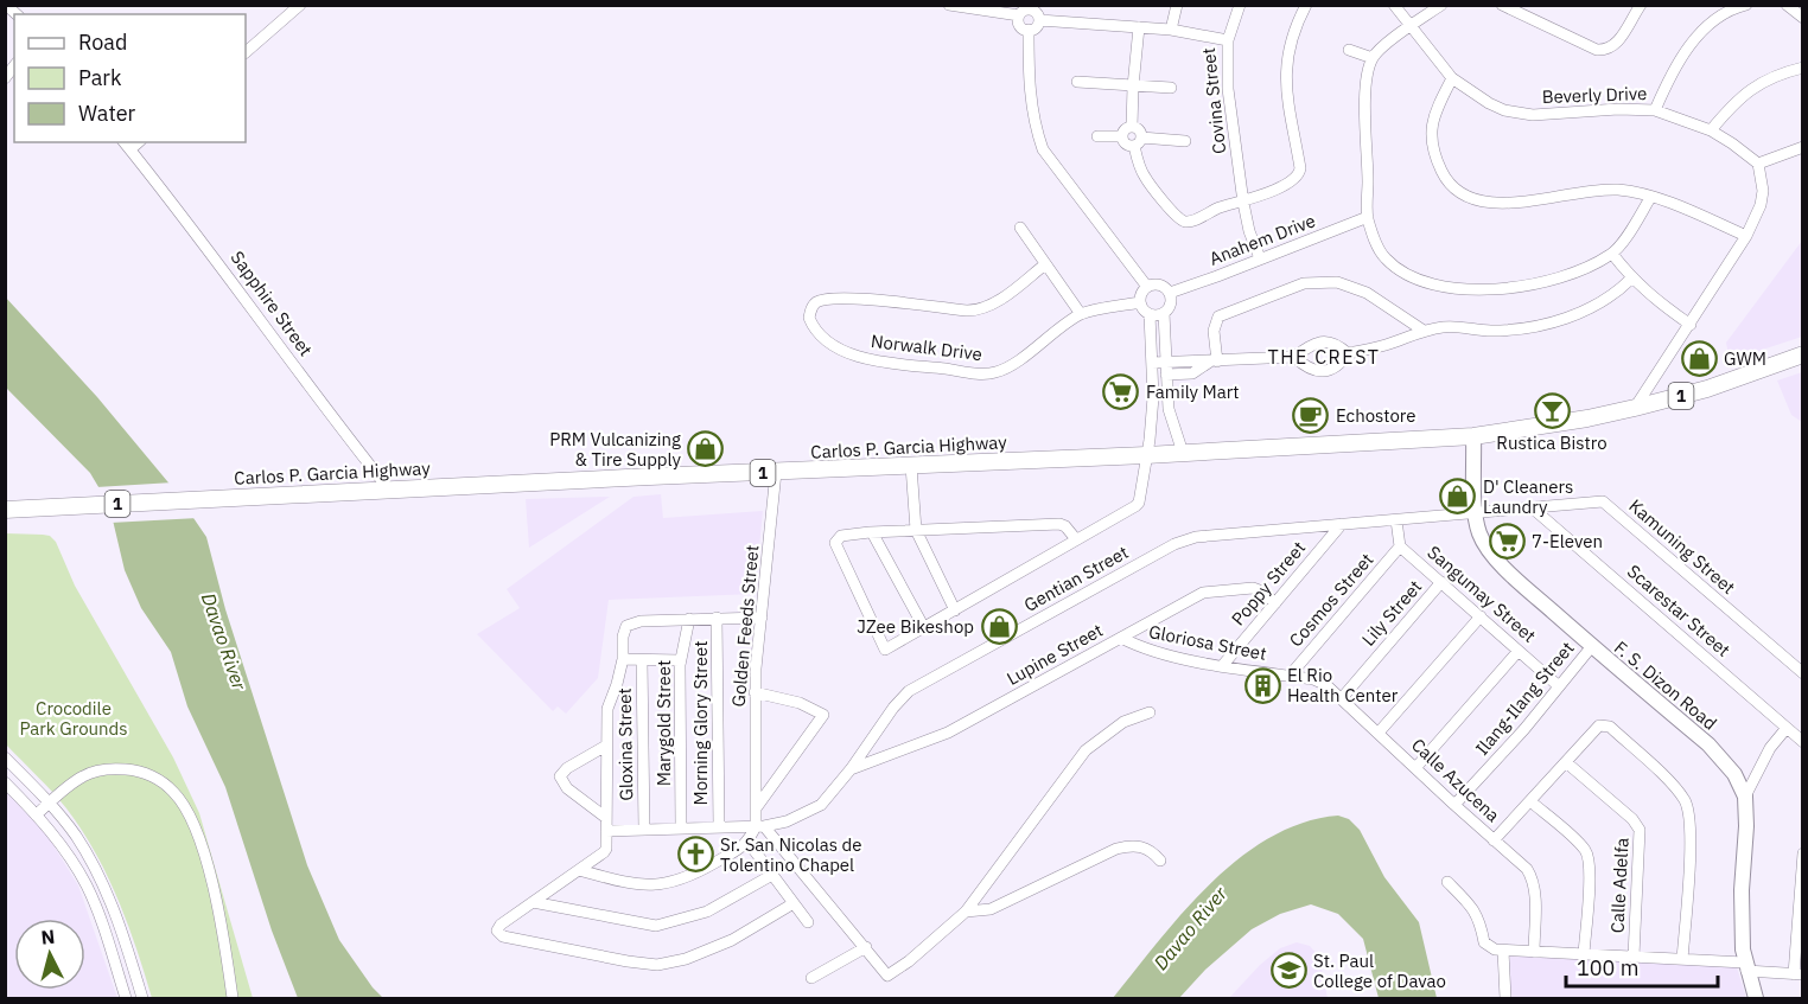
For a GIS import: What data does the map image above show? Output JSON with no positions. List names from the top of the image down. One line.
{"streets":{"highway":["1","Carlos P. Garcia Highway"],"main road":["F. S. Dizon Road"],"street":["Beverly Drive","Covina Street","Anahem Drive","Sapphire Street","Norwalk Drive","Kamuning Street","Gentian Street","Poppy Street","Sangumay Street","Cosmos Street","Scarestar Street","Lily Street","Golden Feeds Street","Gloriosa Street","Lupine Street","Ilang-Ilang Street","Marygold Street","Morning Glory Street","Gloxina Street","Calle Azucena","Calle Adelfa"]},"crossings":[["Covina Street","Anahem Drive"],["Anahem Drive","Norwalk Drive"],["Sapphire Street","Carlos P. Garcia Highway"],["Carlos P. Garcia Highway","Golden Feeds Street"],["Carlos P. Garcia Highway","F. S. Dizon Road"],["Kamuning Street","Gentian Street"],["Kamuning Street","Scarestar Street"],["Kamuning Street","F. S. Dizon Road"],["Gentian Street","Poppy Street"],["Gentian Street","Sangumay Street"],["Gentian Street","Golden Feeds Street"],["Gentian Street","Lupine Street"],["Gentian Street","F. S. Dizon Road"],["Gentian Street","Marygold Street"],["Gentian Street","Morning Glory Street"],["Gentian Street","Gloxina Street"],["Poppy Street","Gloriosa Street"],["Poppy Street","Lupine Street"],["Sangumay Street","Cosmos Street"],["Sangumay Street","Lily Street"],["Sangumay Street","Ilang-Ilang Street"],["Cosmos Street","Gloriosa Street"],["Cosmos Street","Calle Azucena"],["Lily Street","Calle Azucena"],["Gloriosa Street","Lupine Street"],["Gloriosa Street","Calle Azucena"],["F. S. Dizon Road","Ilang-Ilang Street"],["Ilang-Ilang Street","Calle Azucena"]],"districts":["THE CREST"],"water":["Davao River"],"parks":["Crocodile Park Grounds"],"places":{"shop":["GWM","PRM Vulcanizing & Tire Supply","D' Cleaners Laundry","JZee Bikeshop"],"supermarket":["Family Mart","7-Eleven"],"bar":["Rustica Bistro"],"cafe":["Echostore"],"building":["El Rio Health Center"],"church":["Sr. San Nicolas de Tolentino Chapel"],"school or university":["St. Paul College of Davao"]},"legend":["Road","Park","Water"],"scale_bar":"100 m","north":"top"}
